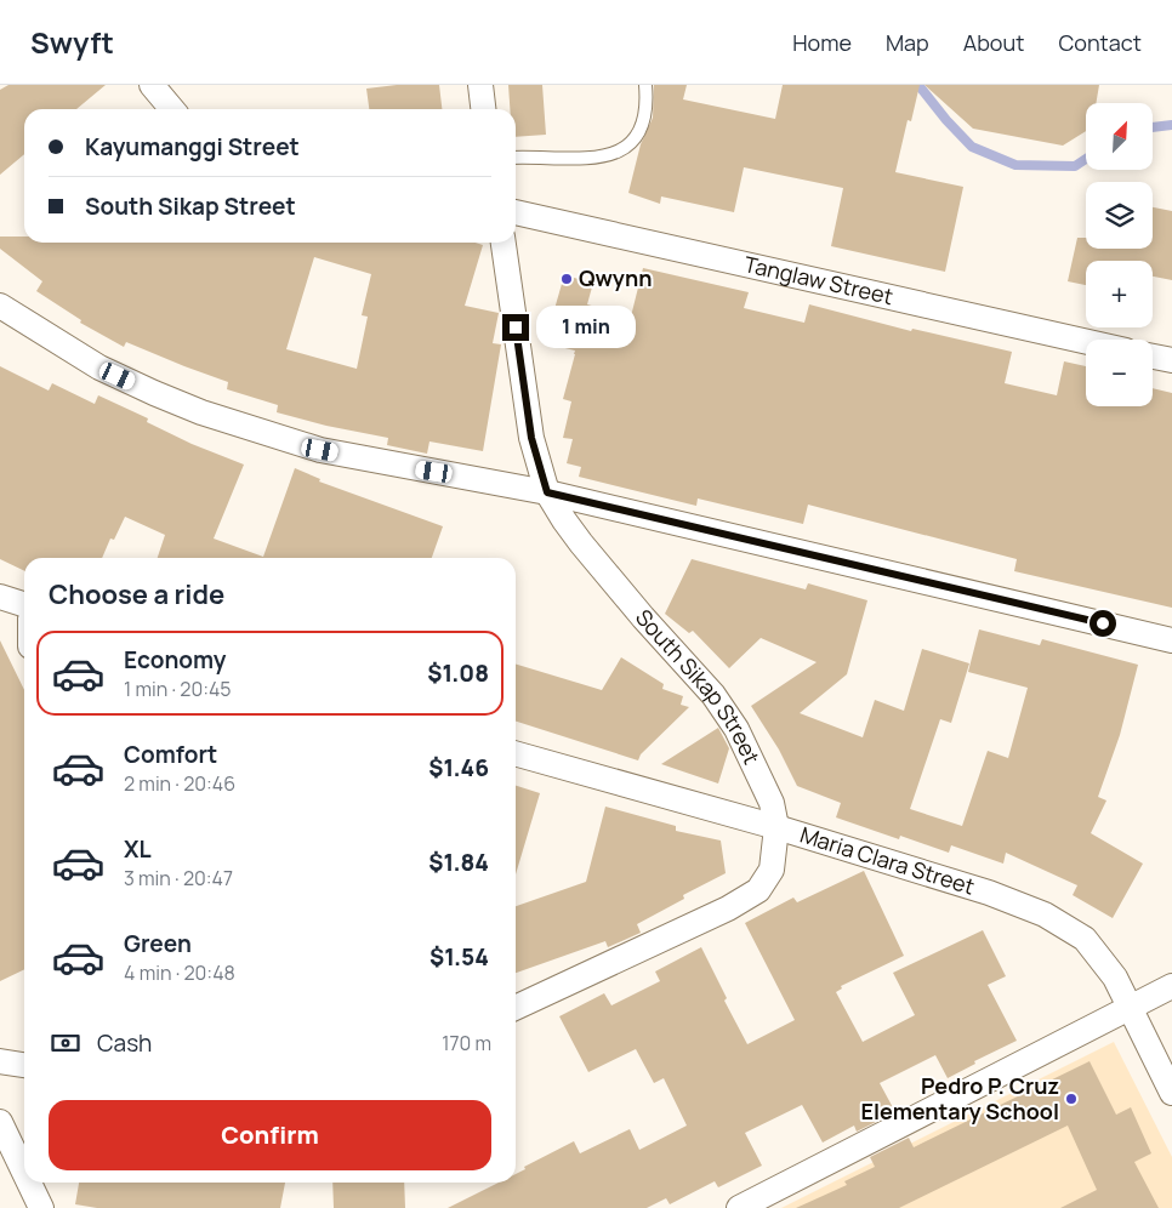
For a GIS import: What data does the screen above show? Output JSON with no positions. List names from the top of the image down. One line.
{"streets":{"street":["Tanglaw Street","South Sikap Street","Maria Clara Street"]},"crossings":[["South Sikap Street","Maria Clara Street"]],"places":["Qwynn","Pedro P. Cruz Elementary School"],"north":"top right","page":{"header":"Swyft","nav":["Home","Map","About","Contact"],"map_buttons":["+","−"],"banner":["Kayumanggi Street","South Sikap Street"],"bubble":"1 min","heading":"Choose a ride","list":[{"name":"Economy","note":"1 min · 20:45","value":"$1.08"},{"name":"Comfort","note":"2 min · 20:46","value":"$1.46"},{"name":"XL","note":"3 min · 20:47","value":"$1.84"},{"name":"Green","note":"4 min · 20:48","value":"$1.54"}],"pay":["Cash","170 m"],"buttons":"Confirm"}}
